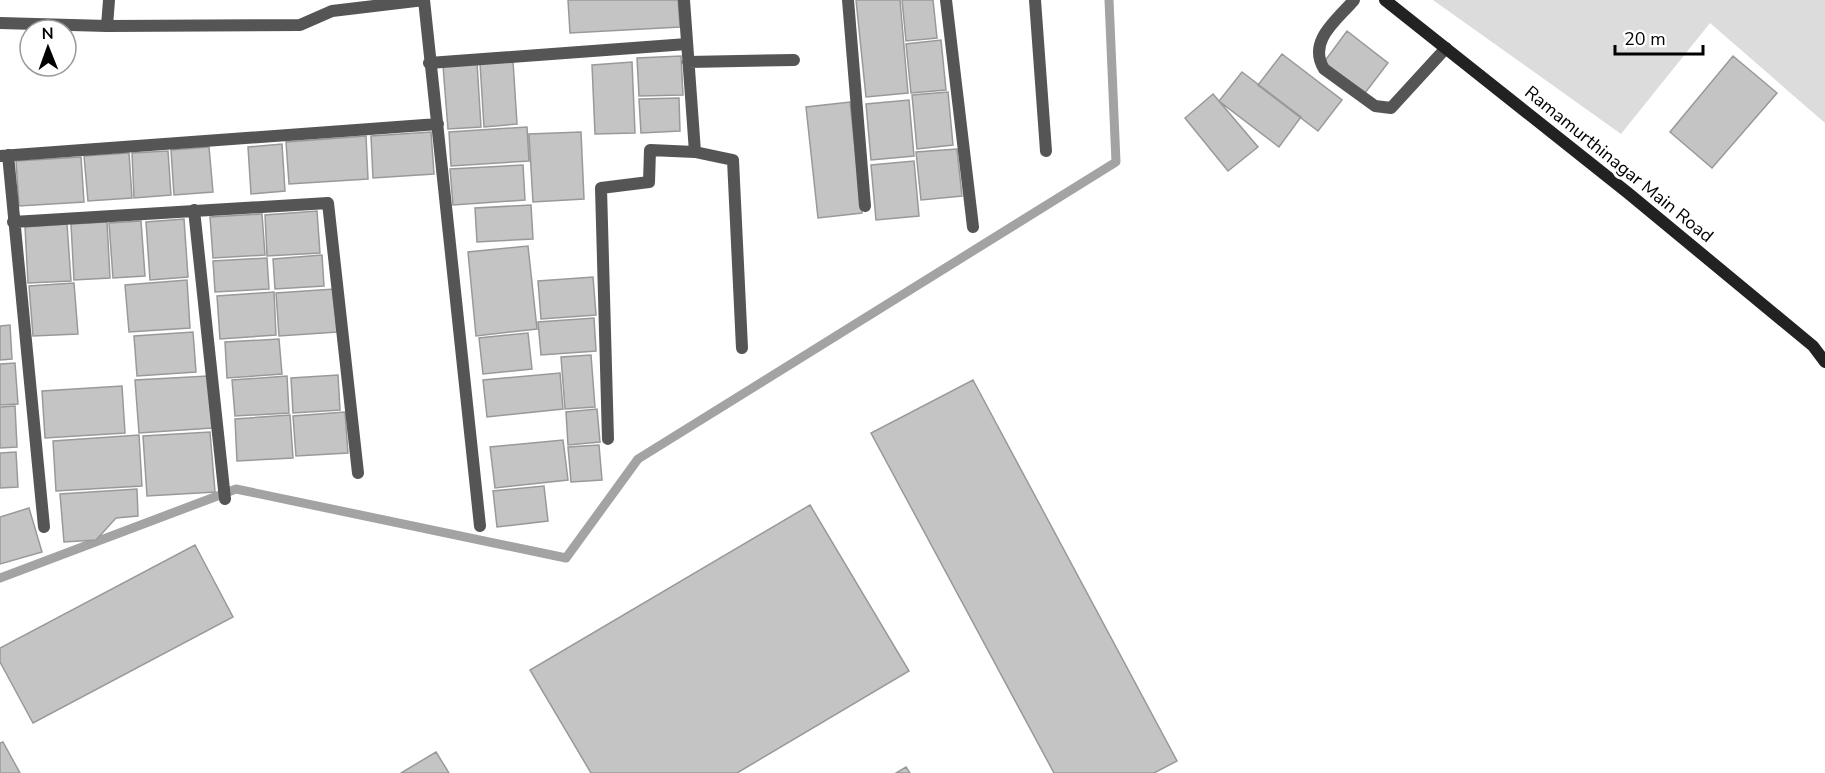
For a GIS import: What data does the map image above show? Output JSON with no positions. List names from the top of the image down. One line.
{"streets":{"main road":["Ramamurthinagar Main Road"]},"scale_bar":"20 m","north":"top"}
